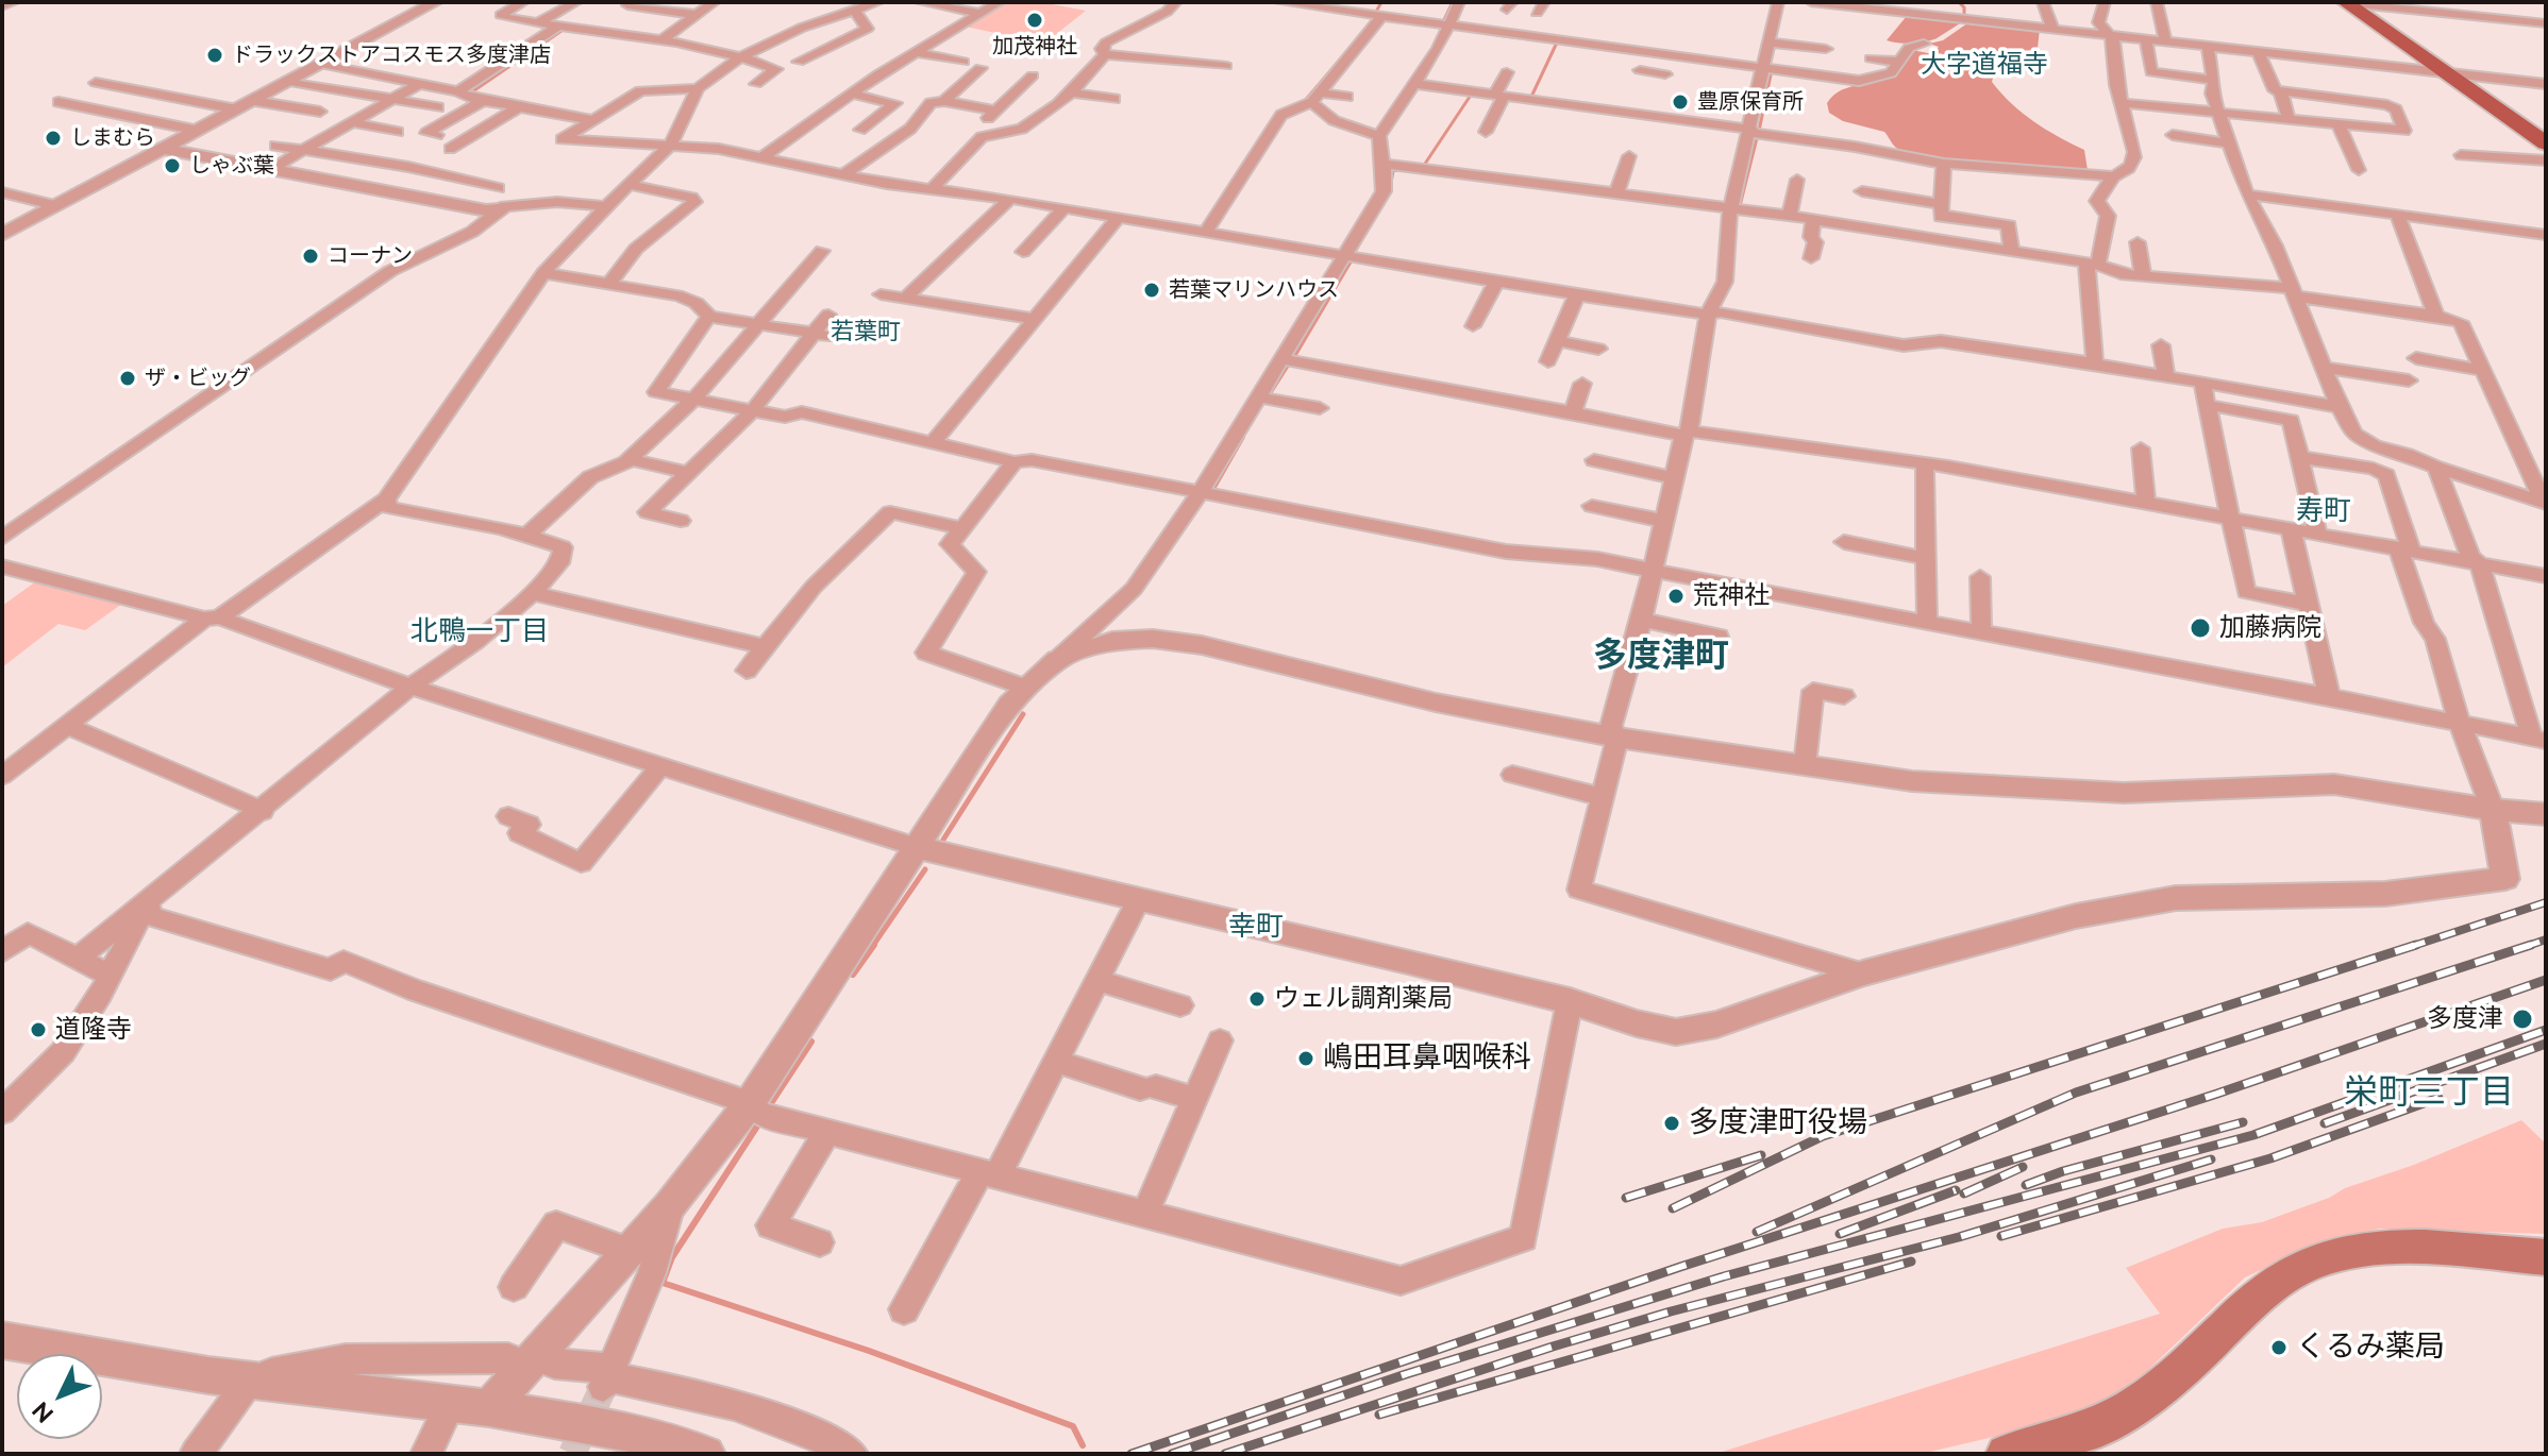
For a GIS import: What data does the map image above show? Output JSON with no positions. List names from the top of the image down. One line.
{"districts":["大字道福寺","若葉町","寿町","北鴨一丁目","多度津町","幸町","栄町三丁目"],"places":["加茂神社","ドラックストアコスモス多度津店","豊原保育所","しまむら","しゃぶ葉","コーナン","若葉マリンハウス","ザ・ビッグ","荒神社","加藤病院","ウェル調剤薬局","多度津","道隆寺","嶋田耳鼻咽喉科","多度津町役場","くるみ薬局"],"north":"bottom left"}
